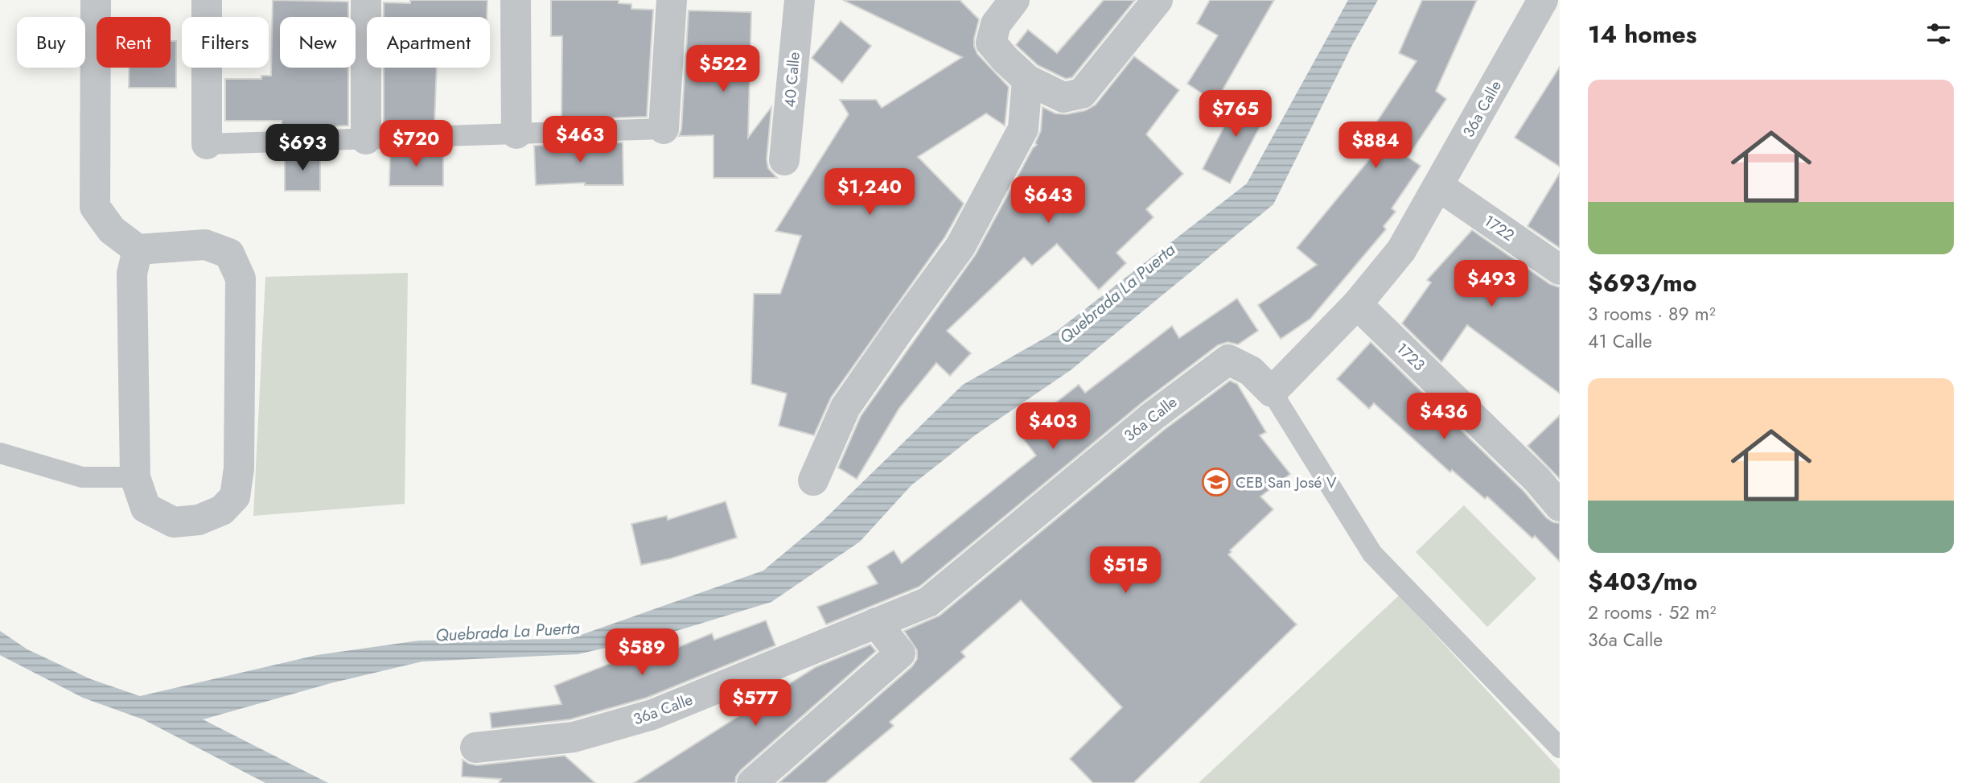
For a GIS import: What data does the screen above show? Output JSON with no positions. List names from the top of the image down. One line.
{"streets":{"street":["40 Calle","36a Calle","1722","1723"]},"crossings":[["36a Calle","1722"],["36a Calle","1723"]],"water":["Quebrada La Puerta"],"places":{"school or university":["CEB San José V"]},"page":{"heading":"14 homes","chip":["Buy","Rent","Filters","New","Apartment"],"price":["$522","$765","$463","$720","$884","$693","$1,240","$643","$493","$436","$403","$515","$589","$577"],"list":[{"name":"$693/mo","note":"3 rooms · 89 m² · 41 Calle"},{"name":"$403/mo","note":"2 rooms · 52 m² · 36a Calle"}]}}
